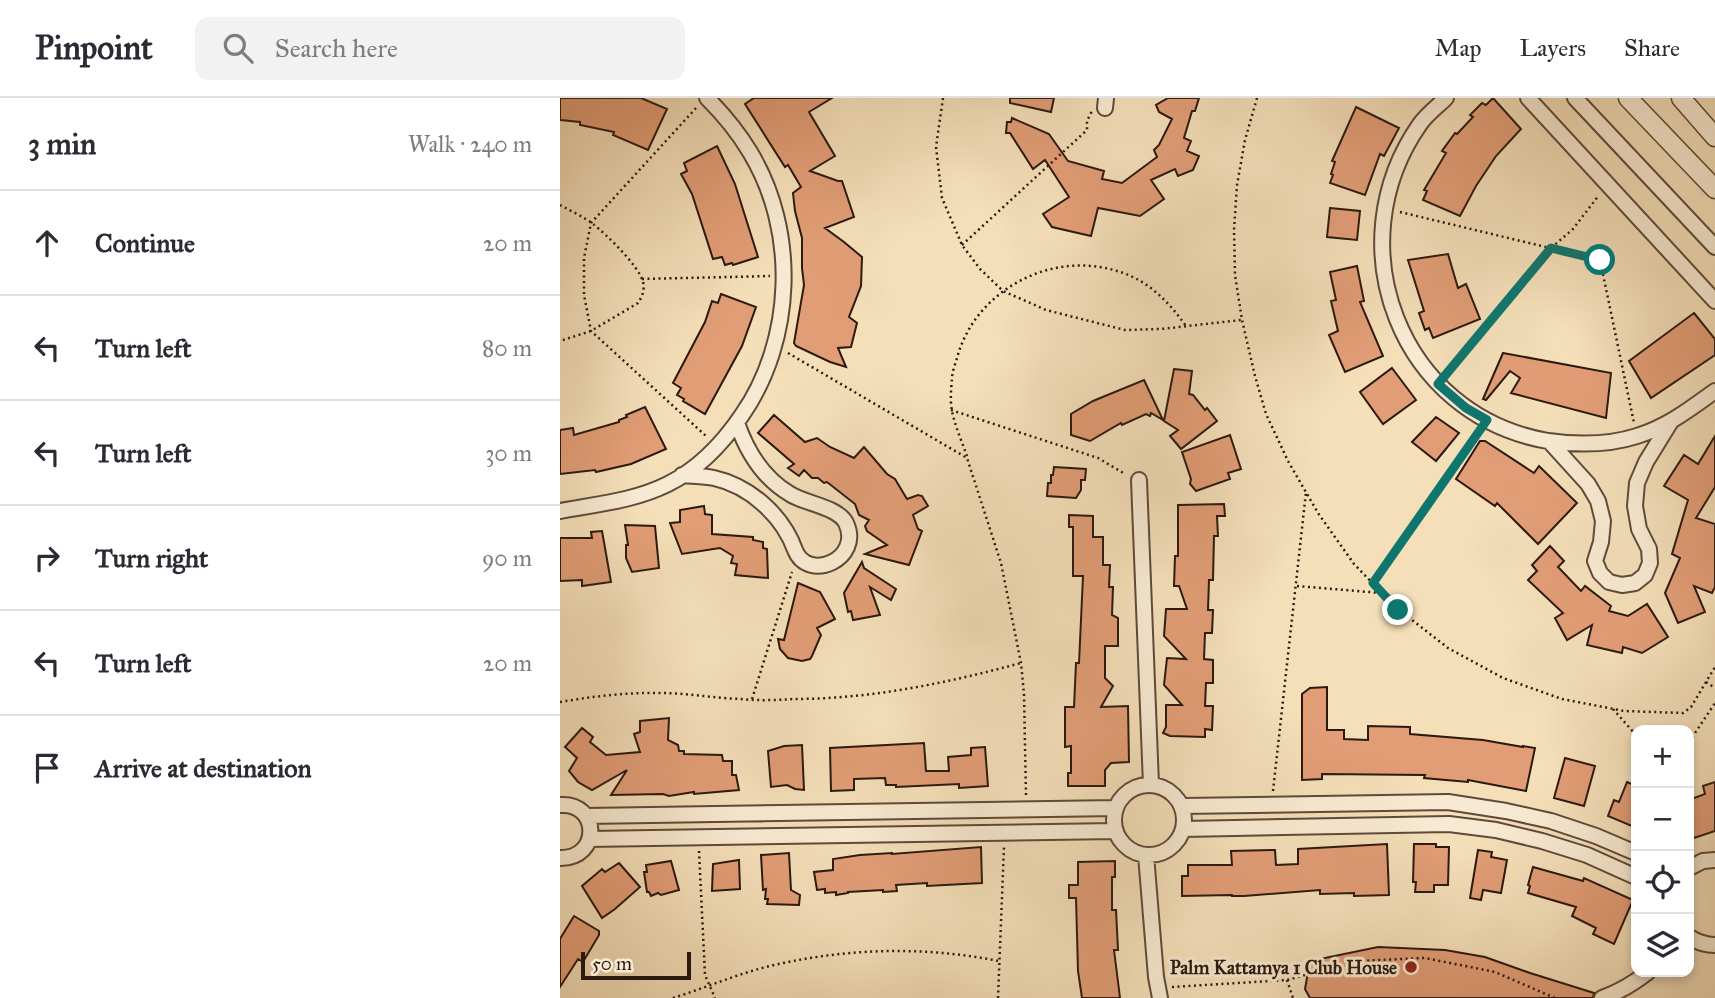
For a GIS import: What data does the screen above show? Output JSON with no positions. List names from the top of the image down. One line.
{"places":["Palm Kattamya 1 Club House"],"scale_bar":"50 m","page":{"header":"Pinpoint","search":"Search here","nav":["Map","Layers","Share"],"heading":["3 min","Walk · 240 m"],"list":[["Continue","20 m"],["Turn left","80 m"],["Turn left","30 m"],["Turn right","90 m"],["Turn left","20 m"],"Arrive at destination"],"map_buttons":["+","−"],"scale":"50 m"}}
